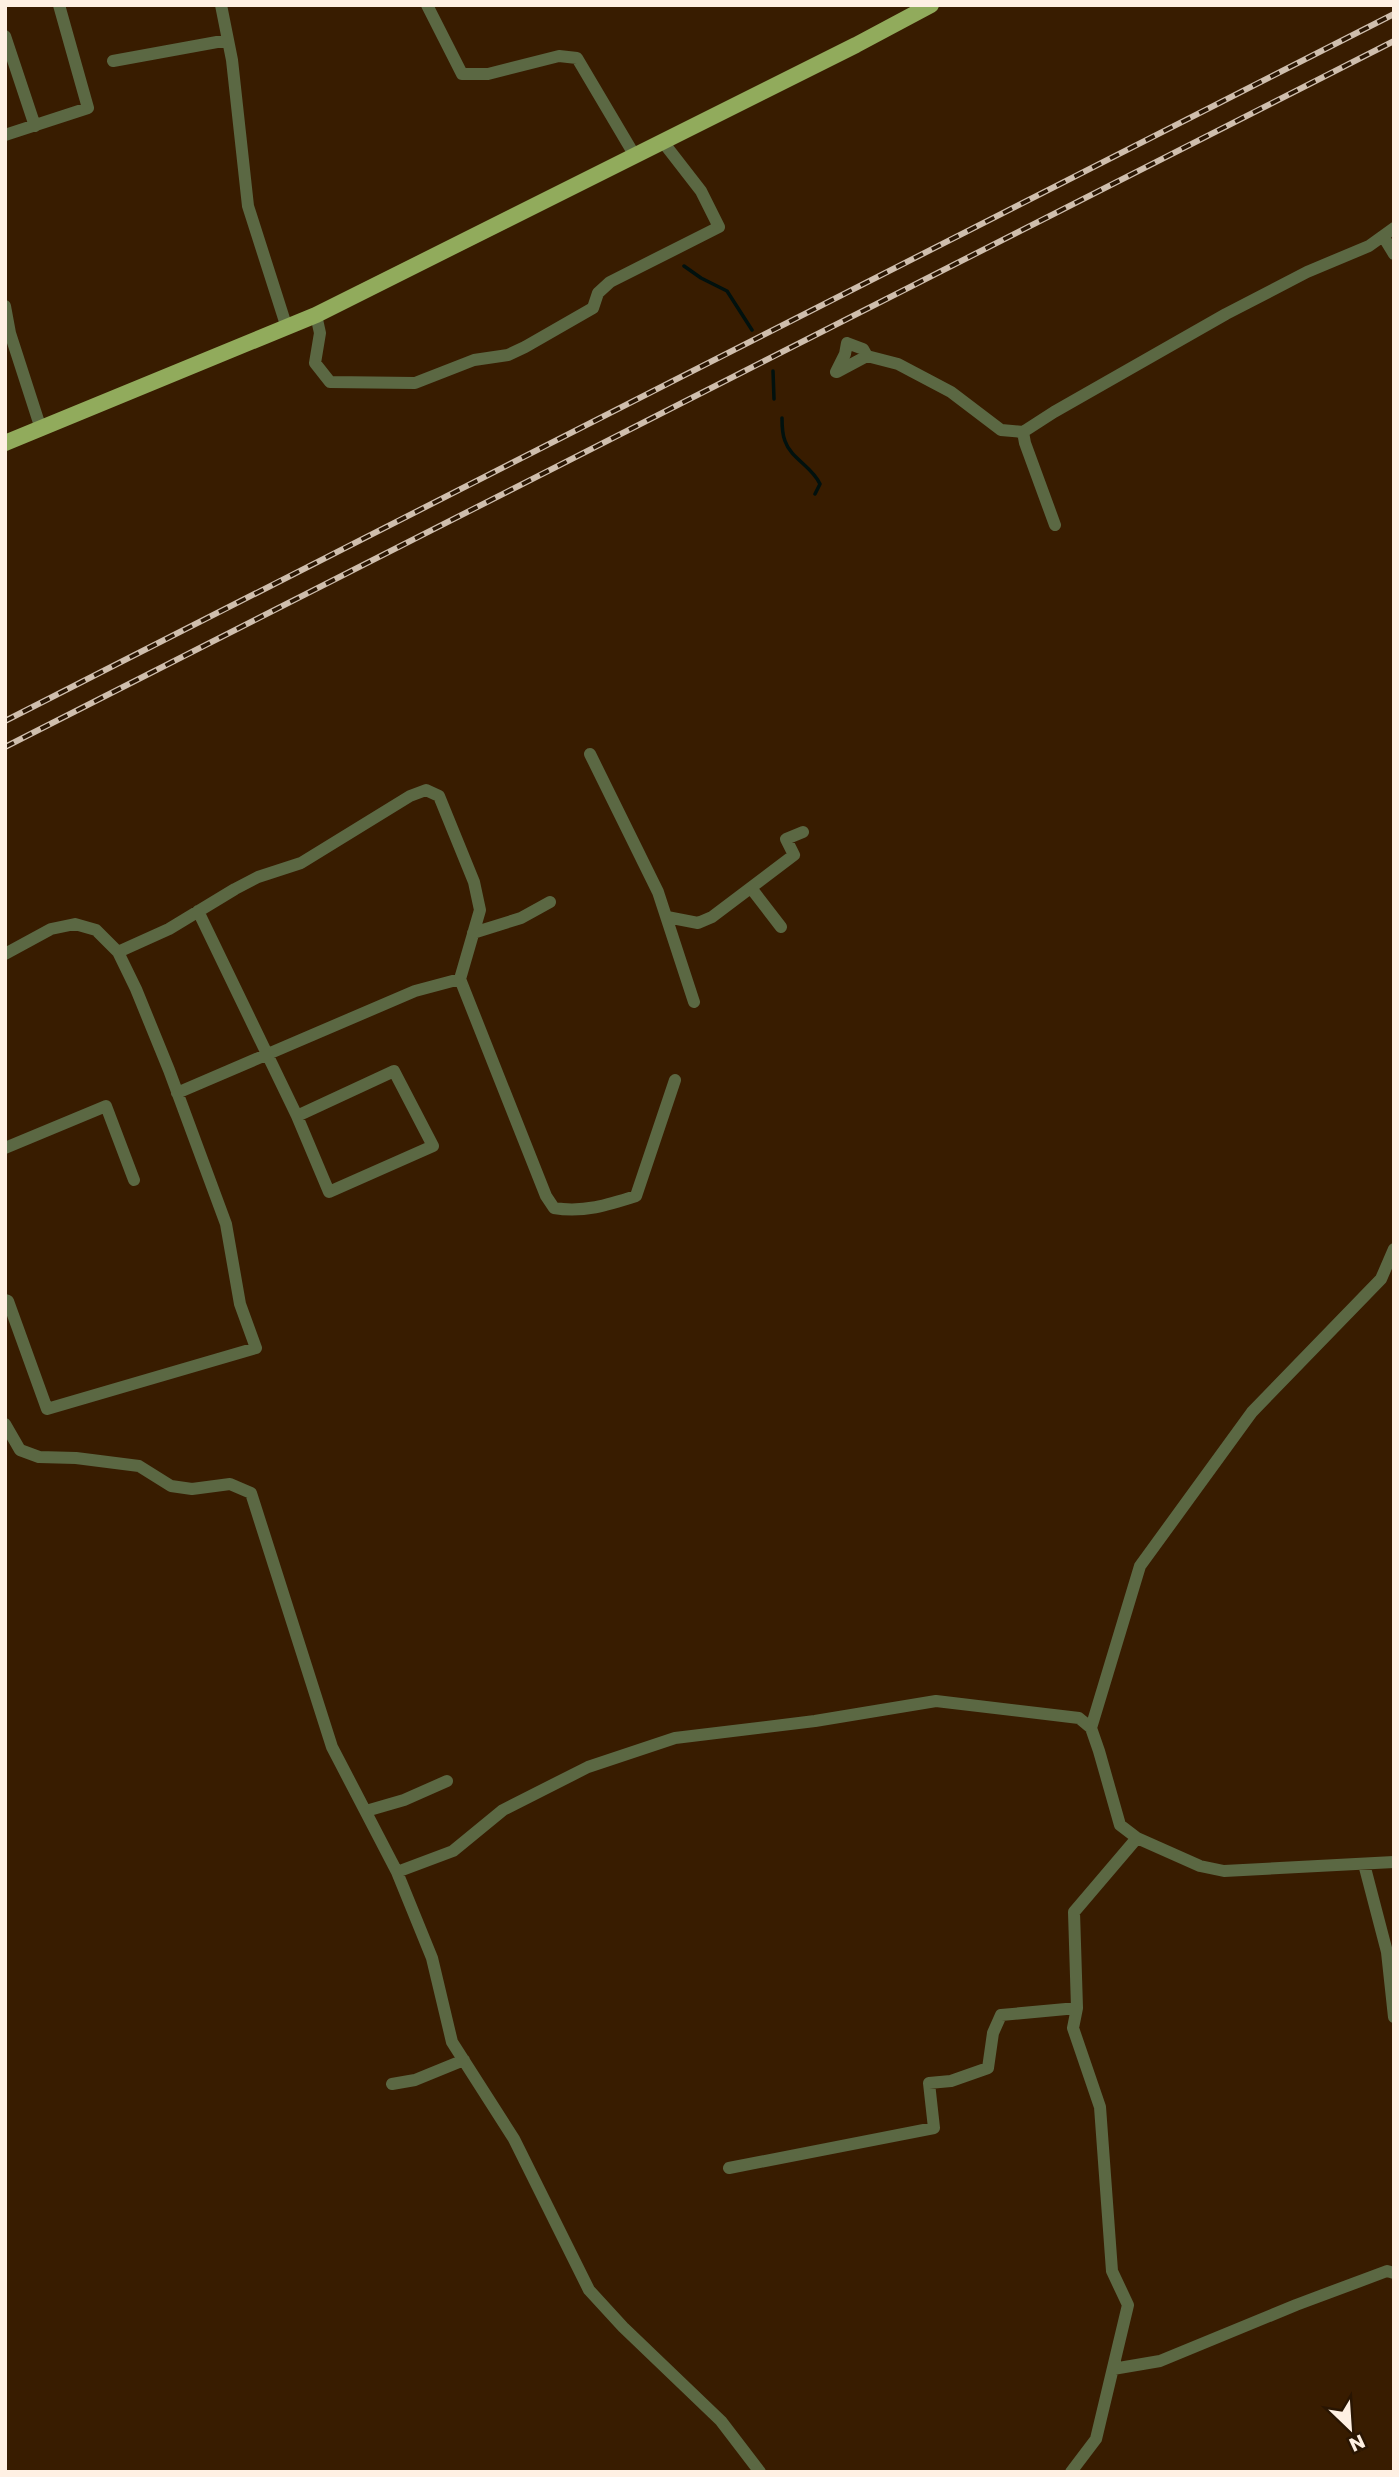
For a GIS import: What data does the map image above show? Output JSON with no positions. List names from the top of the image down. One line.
{"north":"bottom right"}
